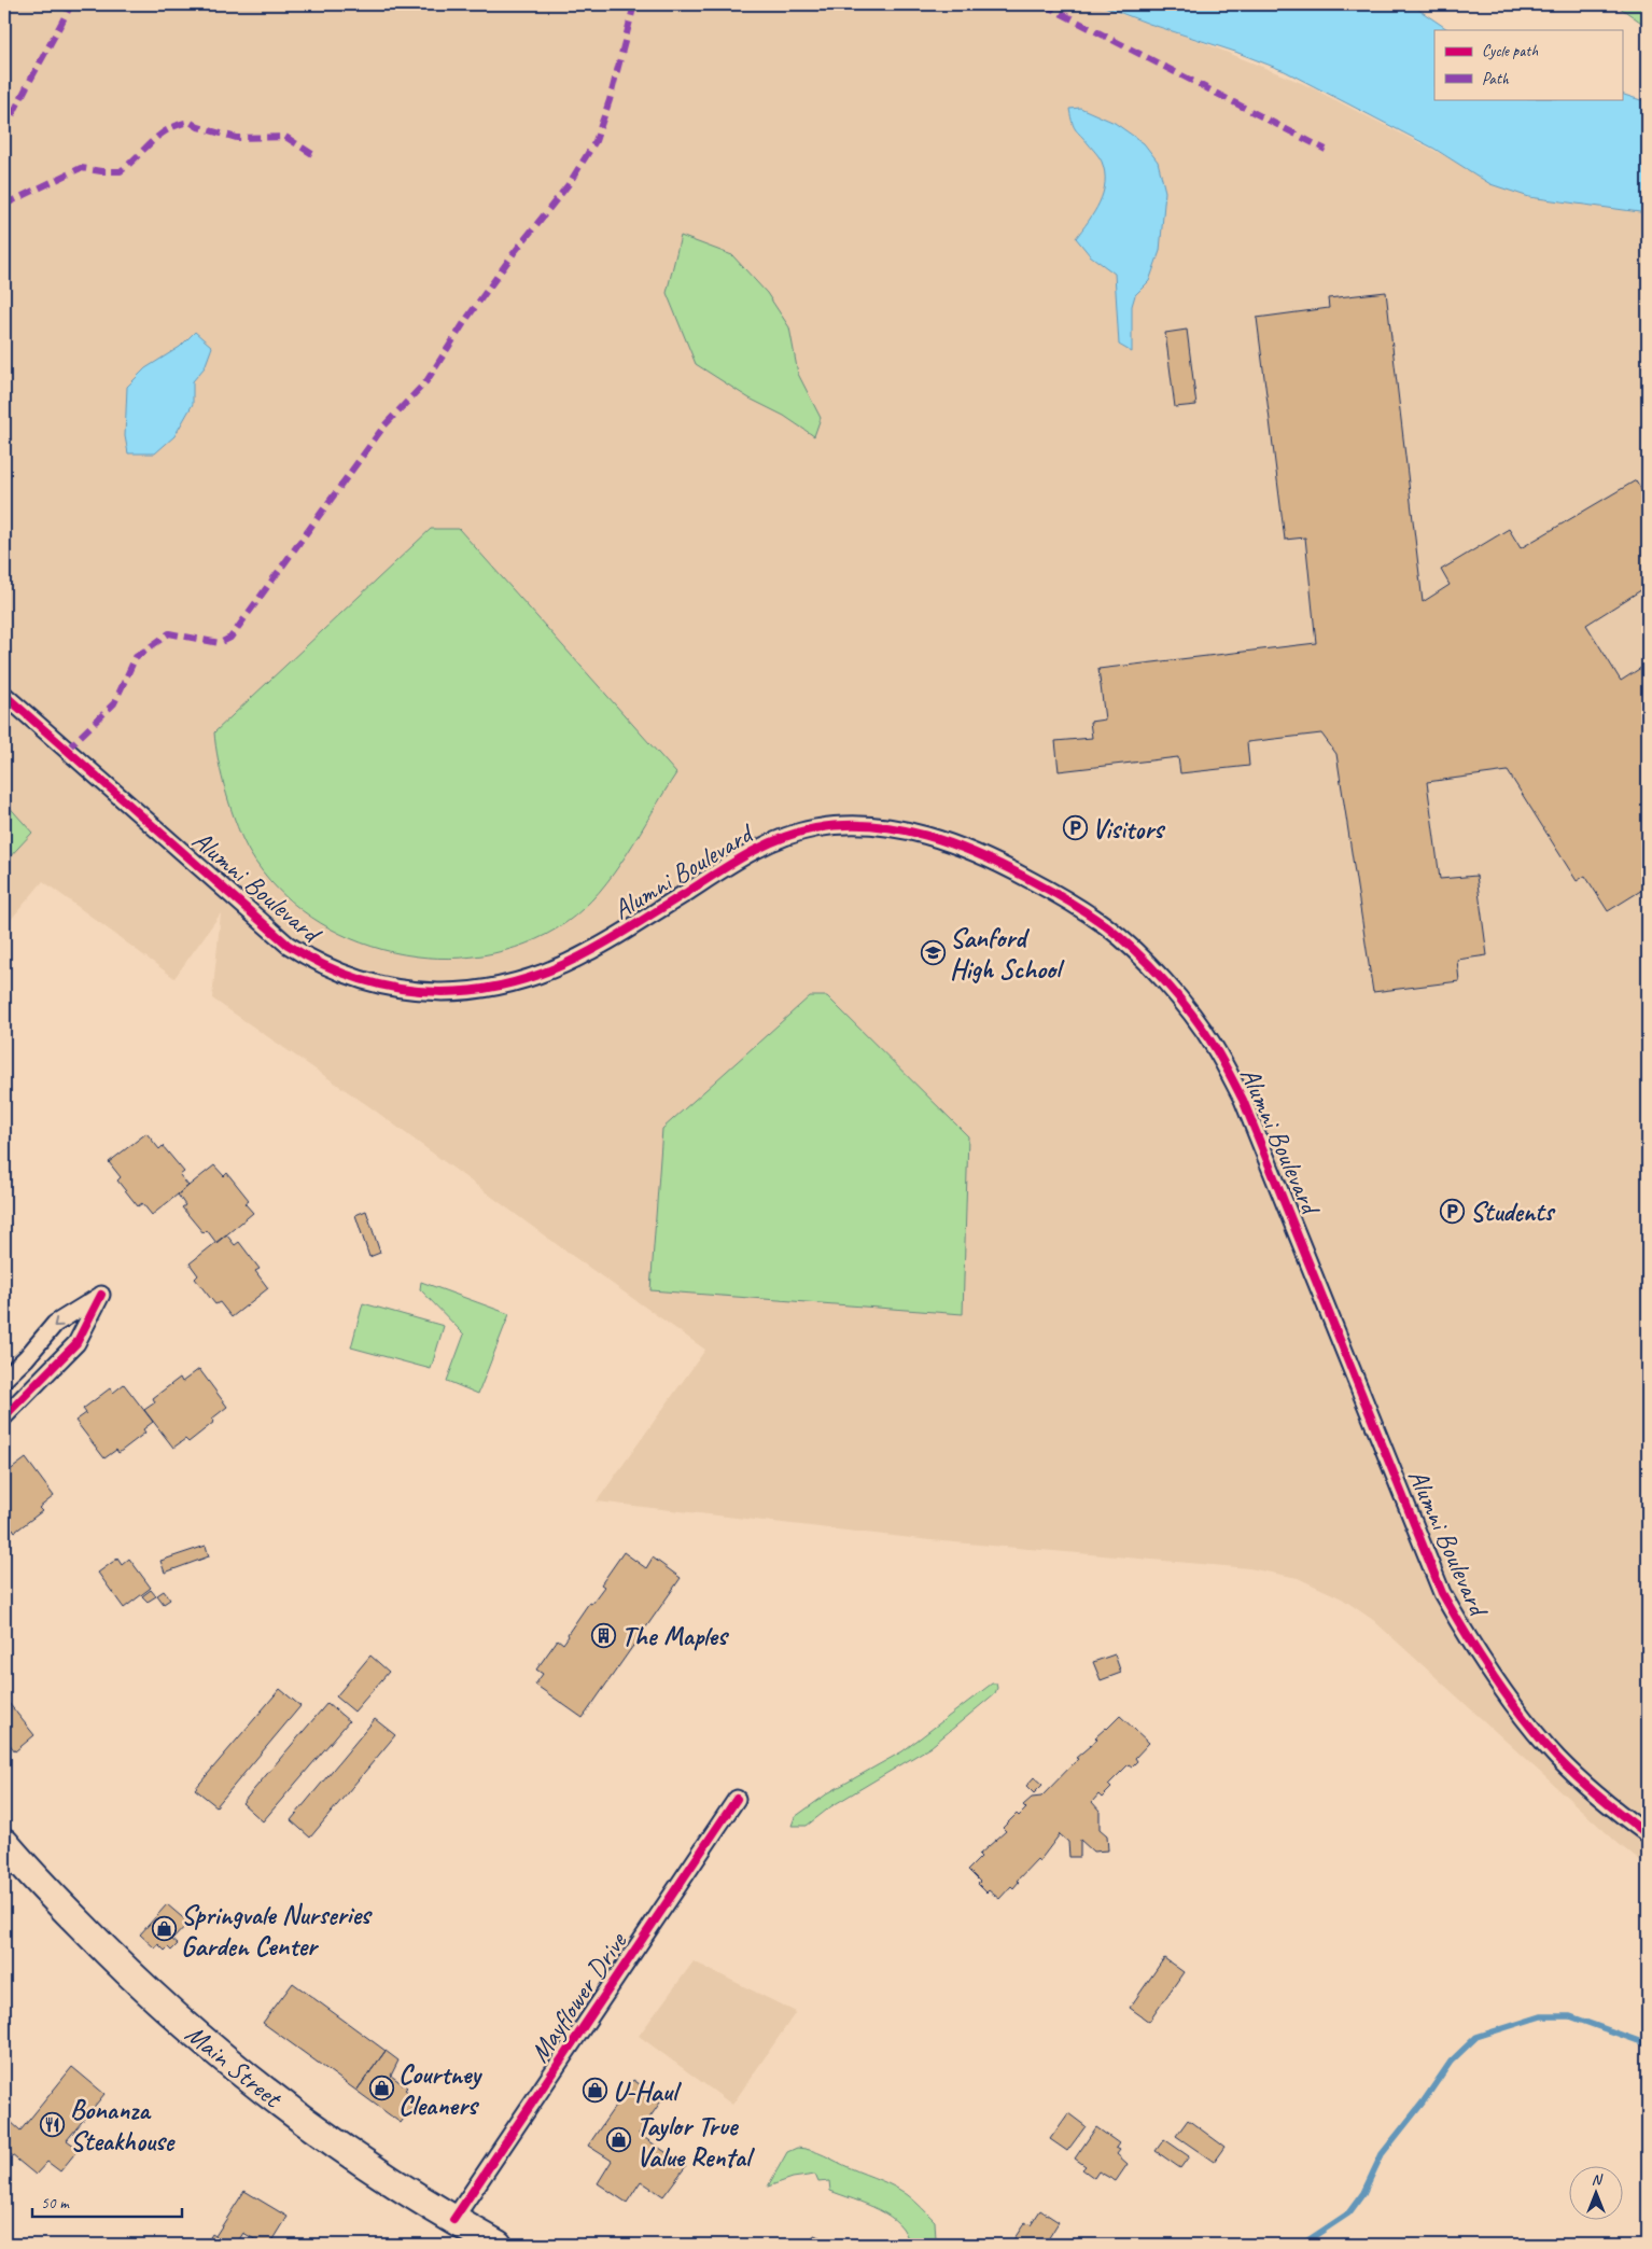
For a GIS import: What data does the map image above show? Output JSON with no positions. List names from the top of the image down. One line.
{"streets":{"highway":["Main Street"],"street":["Alumni Boulevard","Mayflower Drive"]},"crossings":[["Mayflower Drive","Main Street"]],"places":{"parking":["Visitors","Students"],"school or university":["Sanford High School"],"building":["The Maples"],"shop":["Springvale Nurseries Garden Center","Courtney Cleaners","U-Haul","Taylor True Value Rental"],"restaurant":["Bonanza Steakhouse"]},"legend":["Cycle path","Path"],"scale_bar":"50 m","north":"top"}
